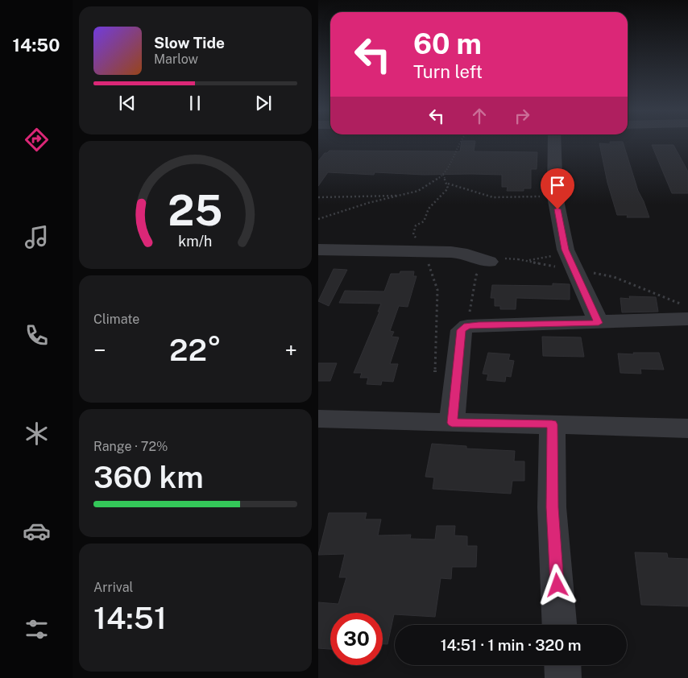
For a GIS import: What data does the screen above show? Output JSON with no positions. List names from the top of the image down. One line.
{"page":{"tabs":"14:50","turn":["60 m","Turn left"],"song":["Slow Tide","Marlow"],"tile":["Climate",["Range · 72%","360 km"],["Arrival","14:51"]],"heat":["−","22°","+"],"limit":"30","trip":"14:51 · 1 min · 320 m","gauge":["25","km/h"]}}
